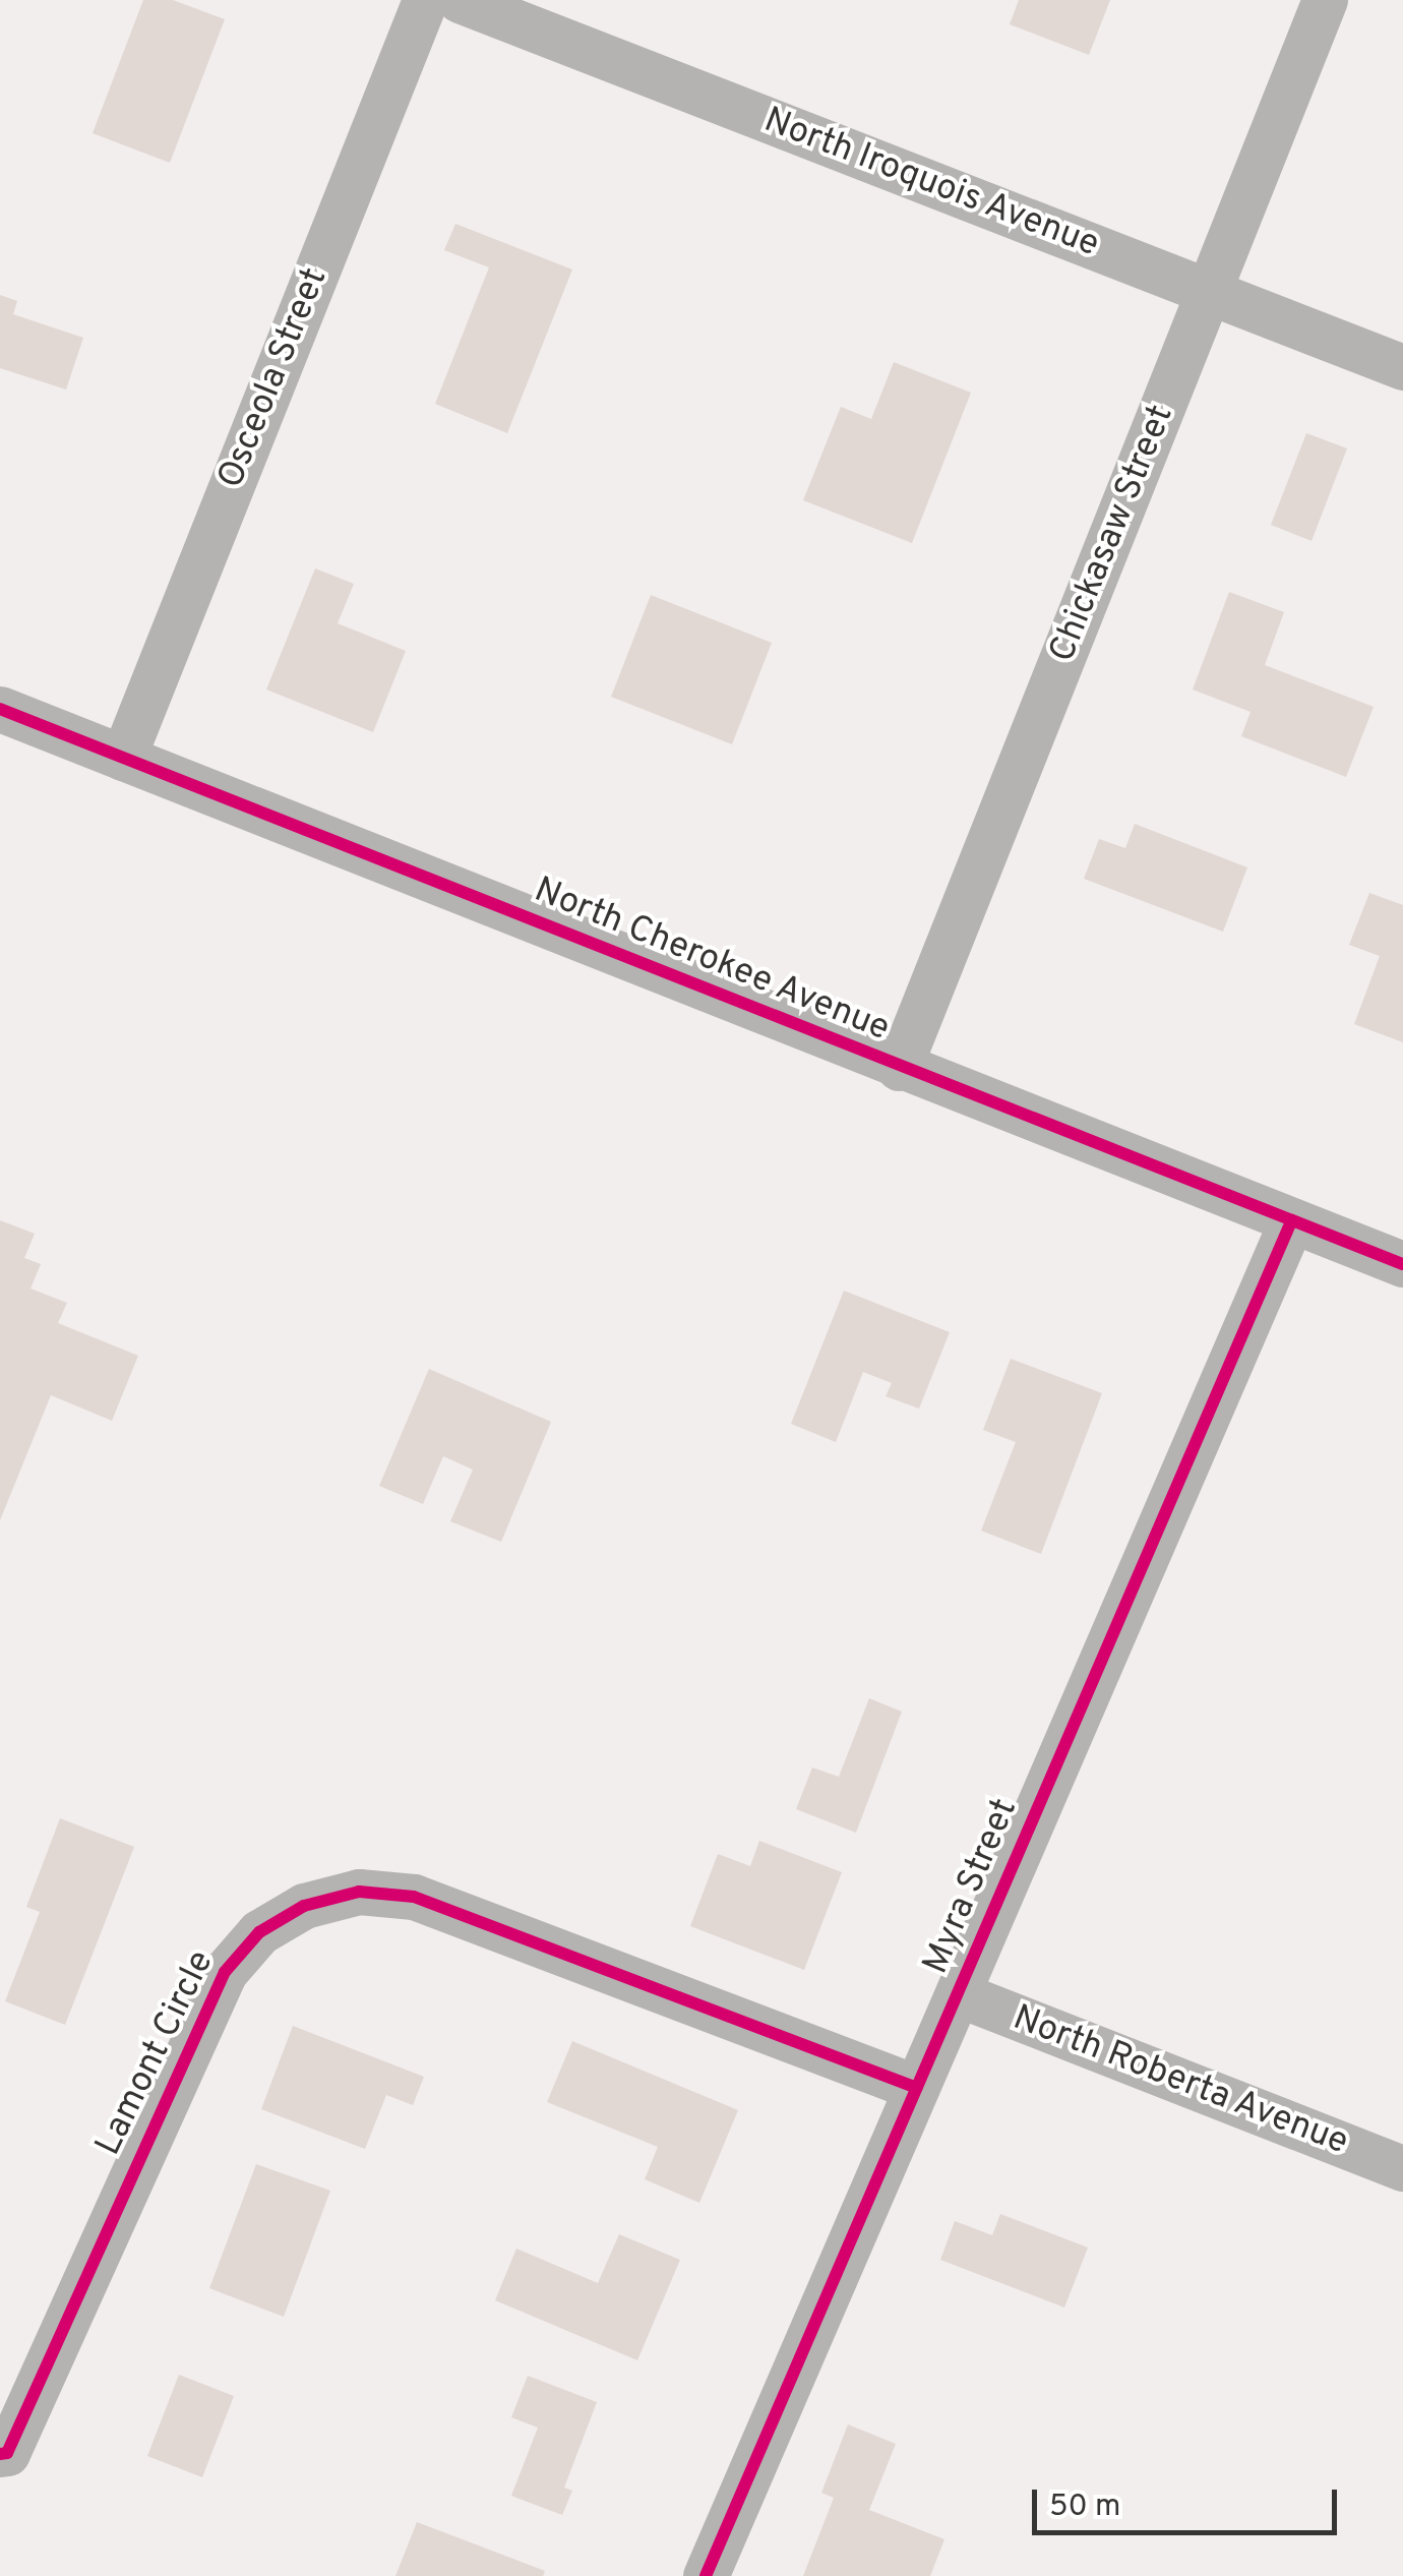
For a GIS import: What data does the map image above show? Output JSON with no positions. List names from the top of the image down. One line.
{"streets":{"street":["North Iroquois Avenue","Osceola Street","Chickasaw Street","North Cherokee Avenue","Myra Street","Lamont Circle","North Roberta Avenue"]},"crossings":[["North Iroquois Avenue","Chickasaw Street"],["Osceola Street","North Cherokee Avenue"],["Chickasaw Street","North Cherokee Avenue"],["North Cherokee Avenue","Myra Street"],["Myra Street","Lamont Circle"],["Myra Street","North Roberta Avenue"]],"scale_bar":"50 m"}
